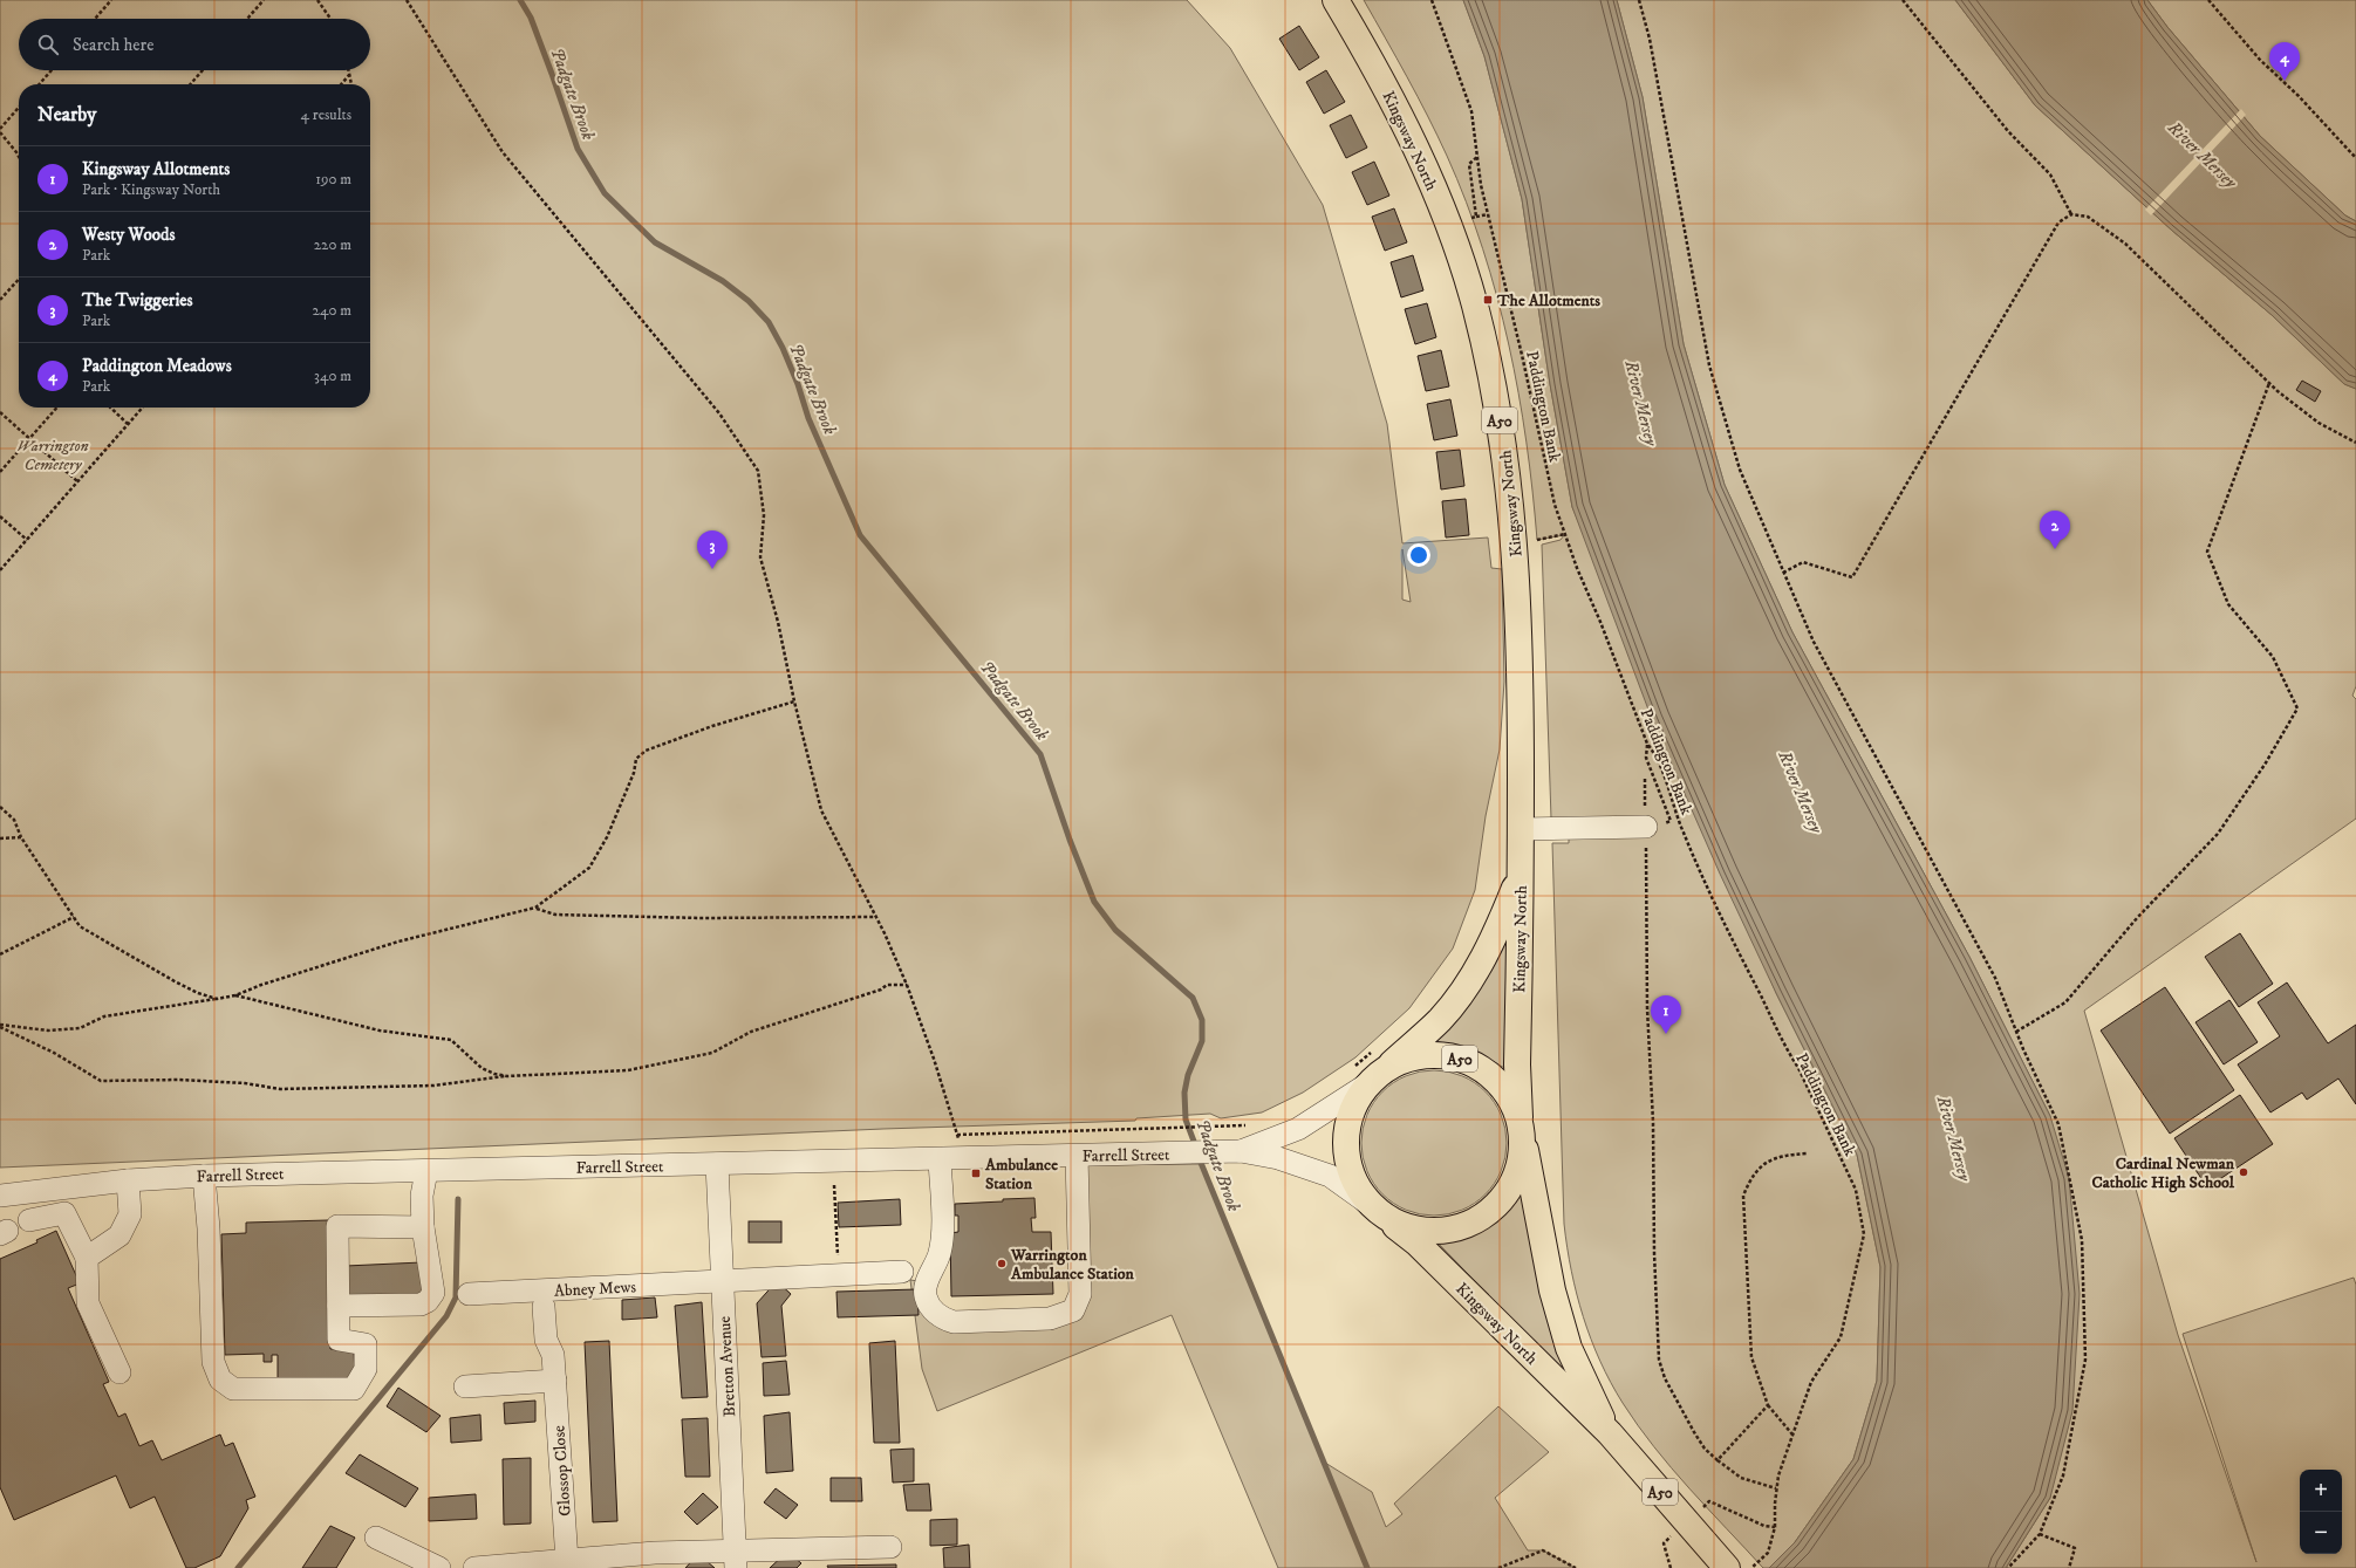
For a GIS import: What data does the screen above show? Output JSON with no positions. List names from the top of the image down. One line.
{"streets":{"main road":["Kingsway North","A50"],"street":["Farrell Street","Abney Mews","Bretton Avenue","Glossop Close"],"path":["Paddington Bank"]},"crossings":[["Kingsway North","A50"],["Kingsway North","Farrell Street"],["A50","Farrell Street"],["Farrell Street","Bretton Avenue"],["Abney Mews","Bretton Avenue"]],"water":["Padgate Brook","River Mersey"],"parks":["Warrington Cemetery"],"places":{"transit":["The Allotments","Ambulance Station"],"other":["Cardinal Newman Catholic High School","Warrington Ambulance Station"]},"page":{"search":"Search here","pins":["4","2","3","1"],"heading":["Nearby","4 results"],"list":[{"mark":"1","name":"Kingsway Allotments","note":"Park · Kingsway North","value":"190 m"},{"mark":"2","name":"Westy Woods","note":"Park","value":"220 m"},{"mark":"3","name":"The Twiggeries","note":"Park","value":"240 m"},{"mark":"4","name":"Paddington Meadows","note":"Park","value":"340 m"}],"map_buttons":["+","−"]}}
